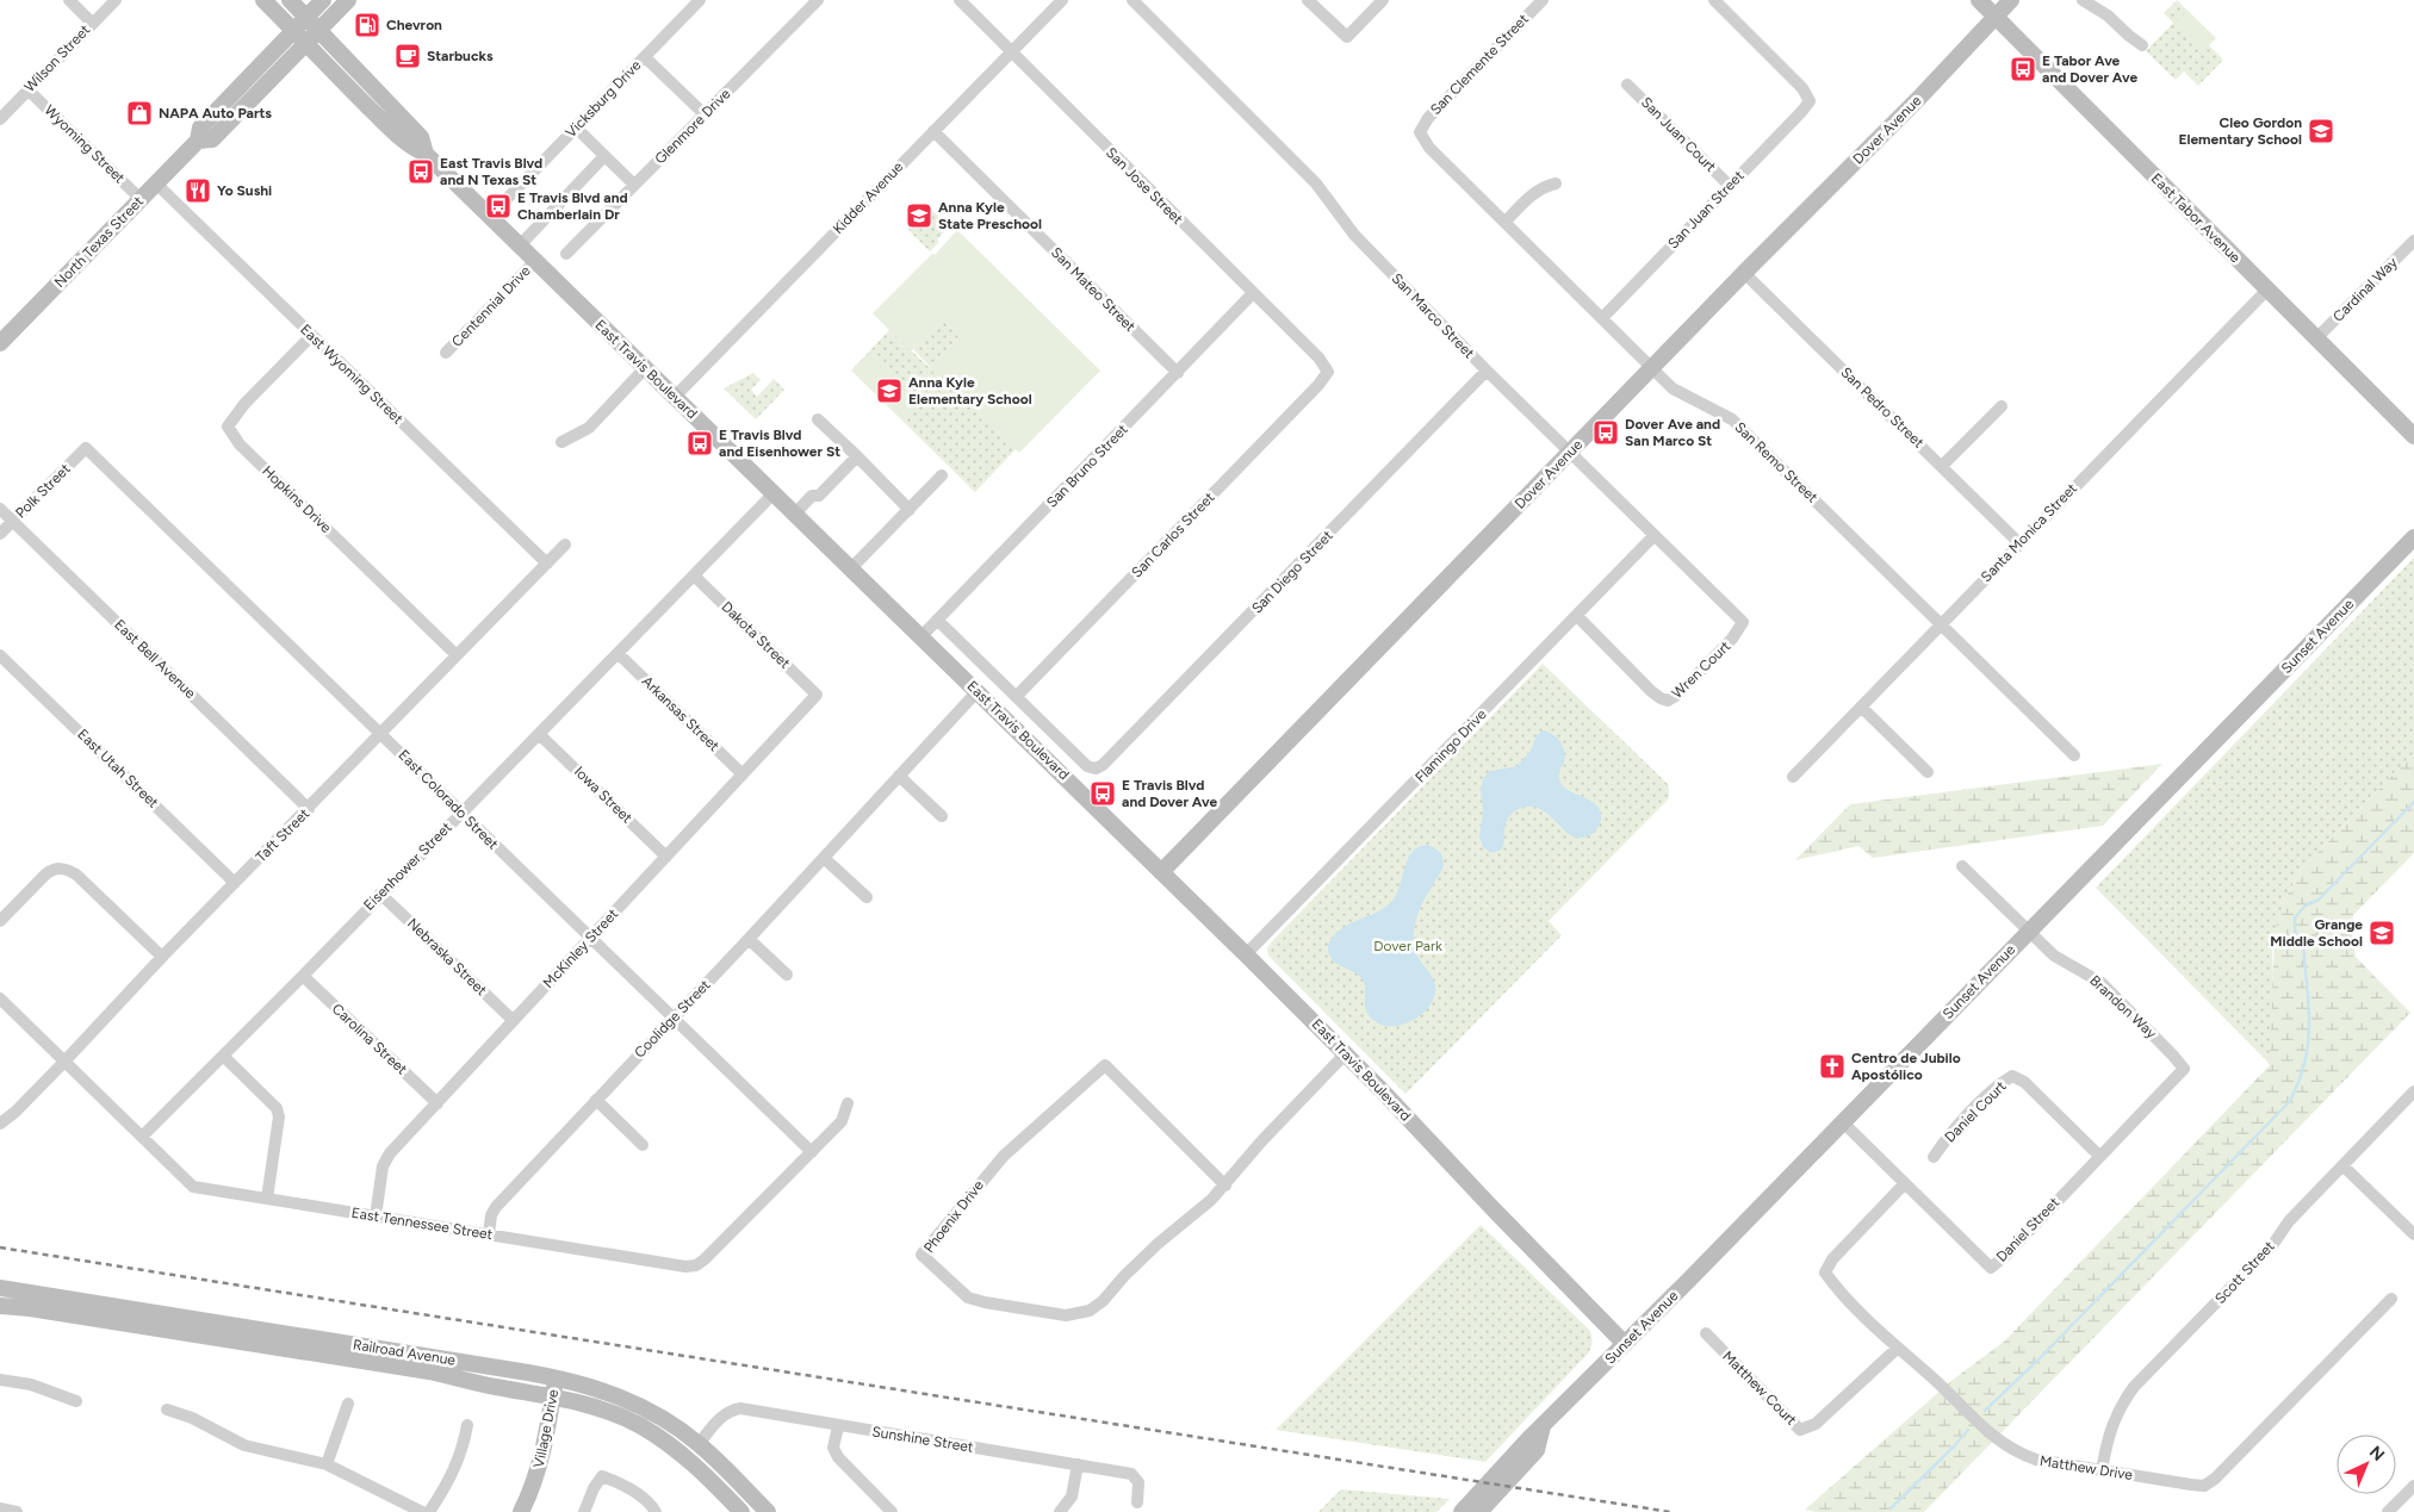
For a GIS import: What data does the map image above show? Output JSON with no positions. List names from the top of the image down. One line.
{"streets":{"main road":["Dover Avenue","East Tabor Avenue","North Texas Street","East Travis Boulevard","Sunset Avenue","Railroad Avenue","Village Drive"],"street":["Wilson Street","San Clemente Street","Vicksburg Drive","Glenmore Drive","San Juan Court","Wyoming Street","San Jose Street","Kidder Avenue","San Juan Street","San Mateo Street","Cardinal Way","Centennial Drive","San Marco Street","East Wyoming Street","San Pedro Street","San Remo Street","San Bruno Street","Polk Street","Hopkins Drive","Santa Monica Street","San Carlos Street","San Diego Street","Dakota Street","East Bell Avenue","Wren Court","Arkansas Street","Flamingo Drive","East Utah Street","Iowa Street","East Colorado Street","Taft Street","Eisenhower Street","McKinley Street","Nebraska Street","Brandon Way","Coolidge Street","Carolina Street","Daniel Court","Phoenix Drive","East Tennessee Street","Daniel Street","Scott Street","Matthew Court","Sunshine Street","Matthew Drive"]},"crossings":[["Wilson Street","Wyoming Street"],["San Clemente Street","San Remo Street"],["Dover Avenue","East Tabor Avenue"],["Dover Avenue","San Marco Street"],["Dover Avenue","East Travis Boulevard"],["Dover Avenue","San Pedro Street"],["Dover Avenue","San Remo Street"],["San Juan Court","San Juan Street"],["Wyoming Street","North Texas Street"],["San Jose Street","Kidder Avenue"],["San Jose Street","San Bruno Street"],["San Jose Street","San Carlos Street"],["Kidder Avenue","San Mateo Street"],["Kidder Avenue","East Travis Boulevard"],["San Juan Street","San Remo Street"],["East Tabor Avenue","Cardinal Way"],["East Tabor Avenue","Santa Monica Street"],["North Texas Street","East Travis Boulevard"],["North Texas Street","East Wyoming Street"],["San Mateo Street","San Bruno Street"],["Centennial Drive","East Travis Boulevard"],["San Marco Street","San Diego Street"],["San Marco Street","Wren Court"],["San Marco Street","Flamingo Drive"],["East Travis Boulevard","San Bruno Street"],["East Travis Boulevard","San Carlos Street"],["East Travis Boulevard","San Diego Street"],["East Travis Boulevard","Sunset Avenue"],["East Travis Boulevard","Flamingo Drive"],["East Travis Boulevard","Eisenhower Street"],["East Travis Boulevard","Coolidge Street"],["East Travis Boulevard","Phoenix Drive"],["East Wyoming Street","Hopkins Drive"],["East Wyoming Street","Taft Street"],["San Pedro Street","Santa Monica Street"],["San Remo Street","Santa Monica Street"],["Polk Street","East Bell Avenue"],["Polk Street","East Colorado Street"],["Hopkins Drive","Taft Street"],["Dakota Street","Eisenhower Street"],["Dakota Street","McKinley Street"],["Sunset Avenue","Brandon Way"],["Sunset Avenue","Daniel Street"],["East Bell Avenue","Taft Street"],["Wren Court","Flamingo Drive"],["Arkansas Street","Eisenhower Street"],["Arkansas Street","McKinley Street"],["East Utah Street","Taft Street"],["Iowa Street","Eisenhower Street"],["Iowa Street","McKinley Street"],["East Colorado Street","Taft Street"],["East Colorado Street","Eisenhower Street"],["East Colorado Street","McKinley Street"],["East Colorado Street","Coolidge Street"],["East Colorado Street","East Tennessee Street"],["Taft Street","East Tennessee Street"],["Eisenhower Street","Nebraska Street"],["Eisenhower Street","Carolina Street"],["Eisenhower Street","East Tennessee Street"],["McKinley Street","Nebraska Street"],["McKinley Street","Carolina Street"],["McKinley Street","East Tennessee Street"],["Brandon Way","Daniel Street"],["Coolidge Street","East Tennessee Street"],["Daniel Court","Daniel Street"],["Daniel Street","Matthew Drive"],["Scott Street","Matthew Drive"],["Railroad Avenue","Village Drive"],["Railroad Avenue","Sunshine Street"],["Matthew Court","Matthew Drive"]],"parks":["Dover Park"],"places":{"fuel station":["Chevron"],"cafe":["Starbucks"],"bus stop":["E Tabor Ave and Dover Ave","East Travis Blvd and N Texas St","E Travis Blvd and Chamberlain Dr","Dover Ave and San Marco St","E Travis Blvd and Eisenhower St","E Travis Blvd and Dover Ave"],"shop":["NAPA Auto Parts"],"school or university":["Cleo Gordon Elementary School","Anna Kyle State Preschool","Anna Kyle Elementary School","Grange Middle School"],"restaurant":["Yo Sushi"],"church":["Centro de Jubilo Apostólico"]},"north":"top right"}
